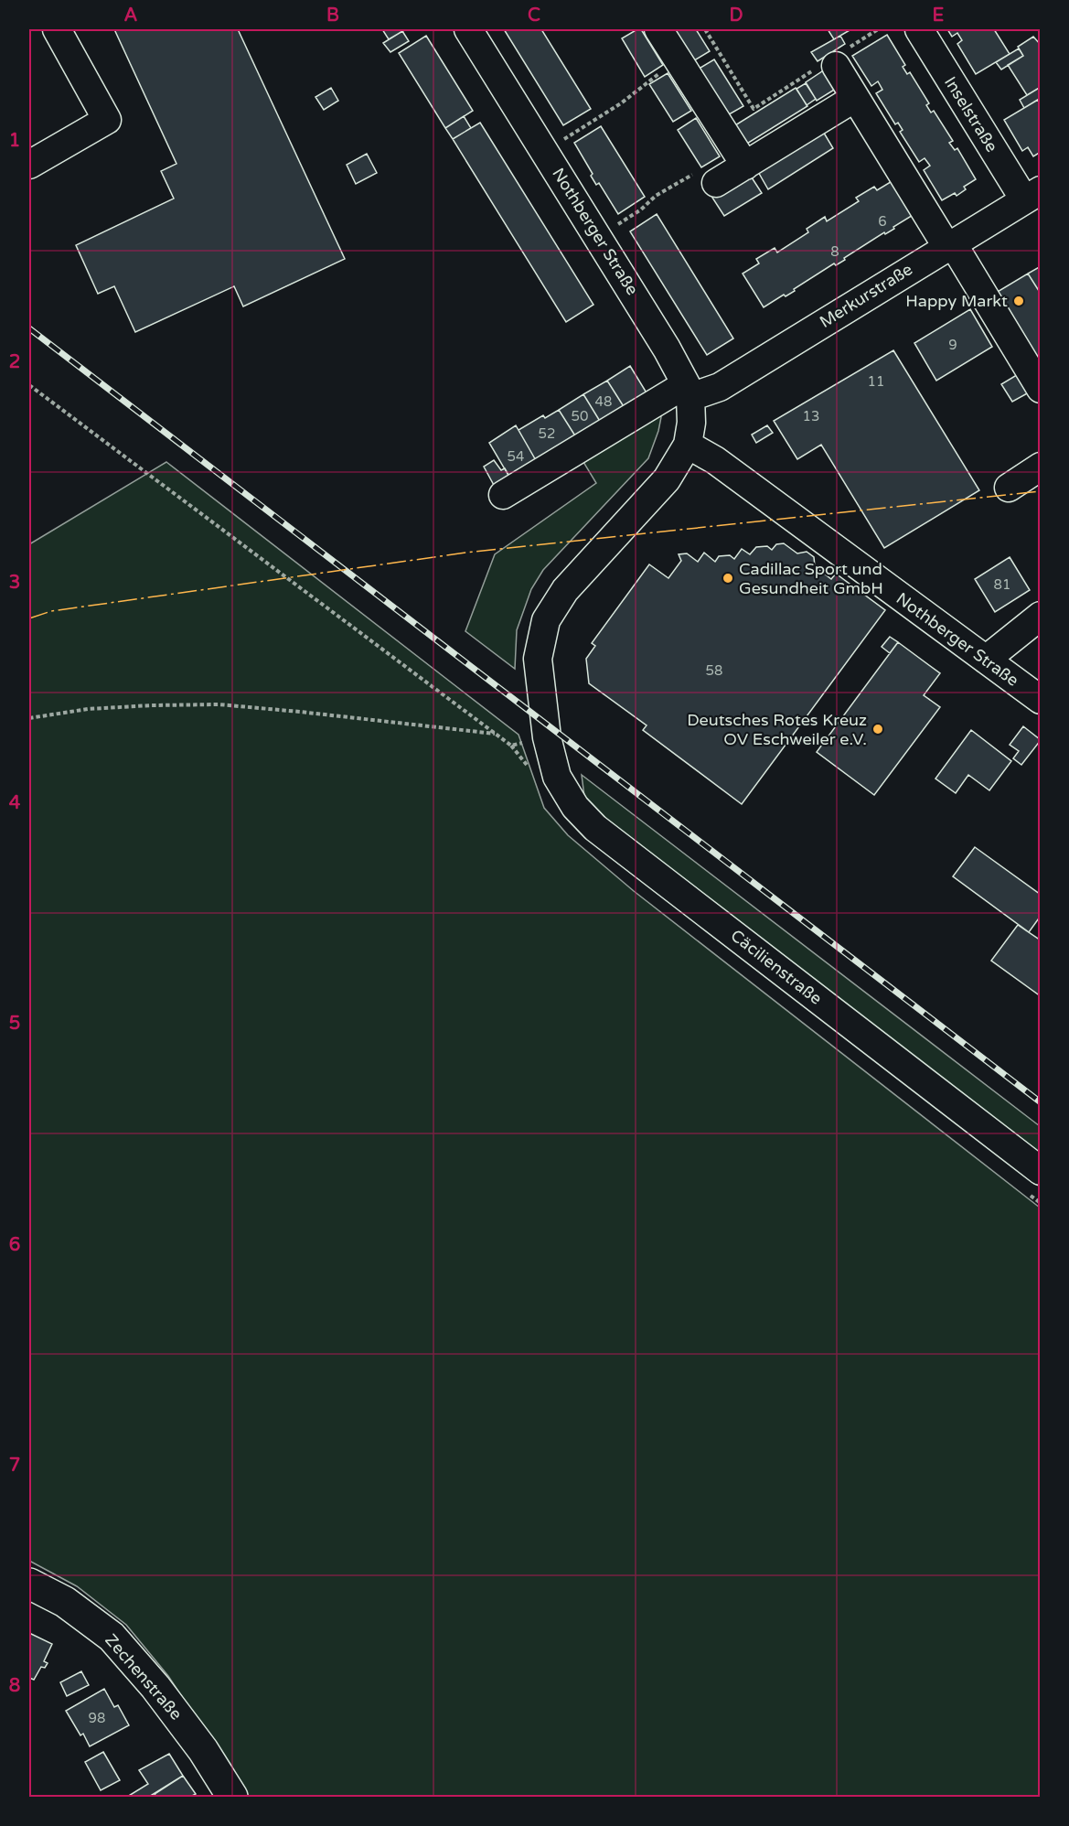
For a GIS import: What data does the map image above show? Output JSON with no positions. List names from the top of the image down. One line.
{"streets":{"main road":["Zechenstraße"],"street":["Inselstraße","Nothberger Straße","Merkurstraße","Cäcilienstraße"]},"crossings":[["Inselstraße","Merkurstraße"],["Nothberger Straße","Merkurstraße"],["Nothberger Straße","Cäcilienstraße"]],"places":["Happy Markt","Cadillac Sport und Gesundheit GmbH","Deutsches Rotes Kreuz OV Eschweiler e.V."],"house_numbers":["6","8","9","11","48","50","13","52","54","81","58","98"],"grid":{"columns":["A","B","C","D","E"],"rows":["1","2","3","4","5","6","7","8"]}}
